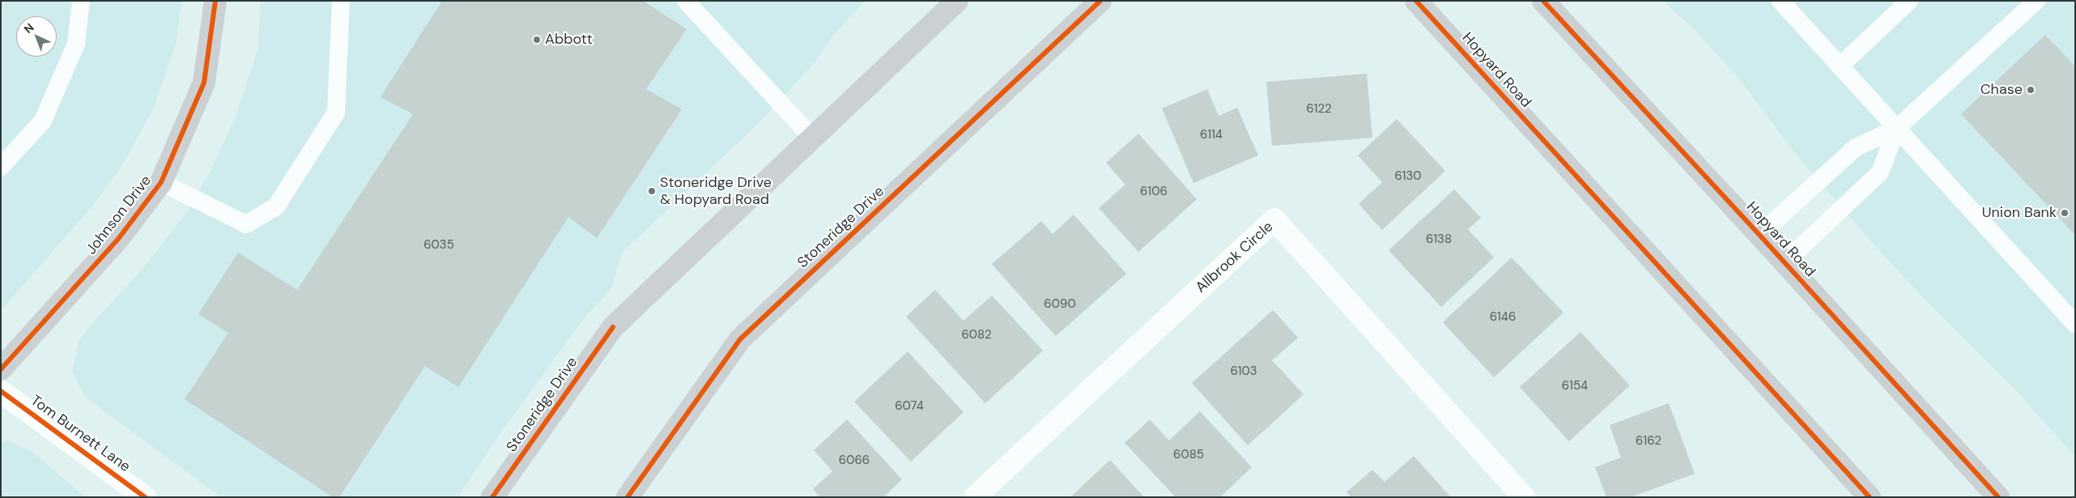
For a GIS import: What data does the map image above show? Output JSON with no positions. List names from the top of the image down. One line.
{"streets":{"main road":["Hopyard Road","Johnson Drive","Stoneridge Drive"],"street":["Allbrook Circle","Tom Burnett Lane"]},"places":["Abbott","Chase","Stoneridge Drive & Hopyard Road","Union Bank"],"house_numbers":["6122","6114","6130","6106","6138","6035","6090","6146","6082","6103","6154","6074","6162","6085","6066"],"north":"top left"}
